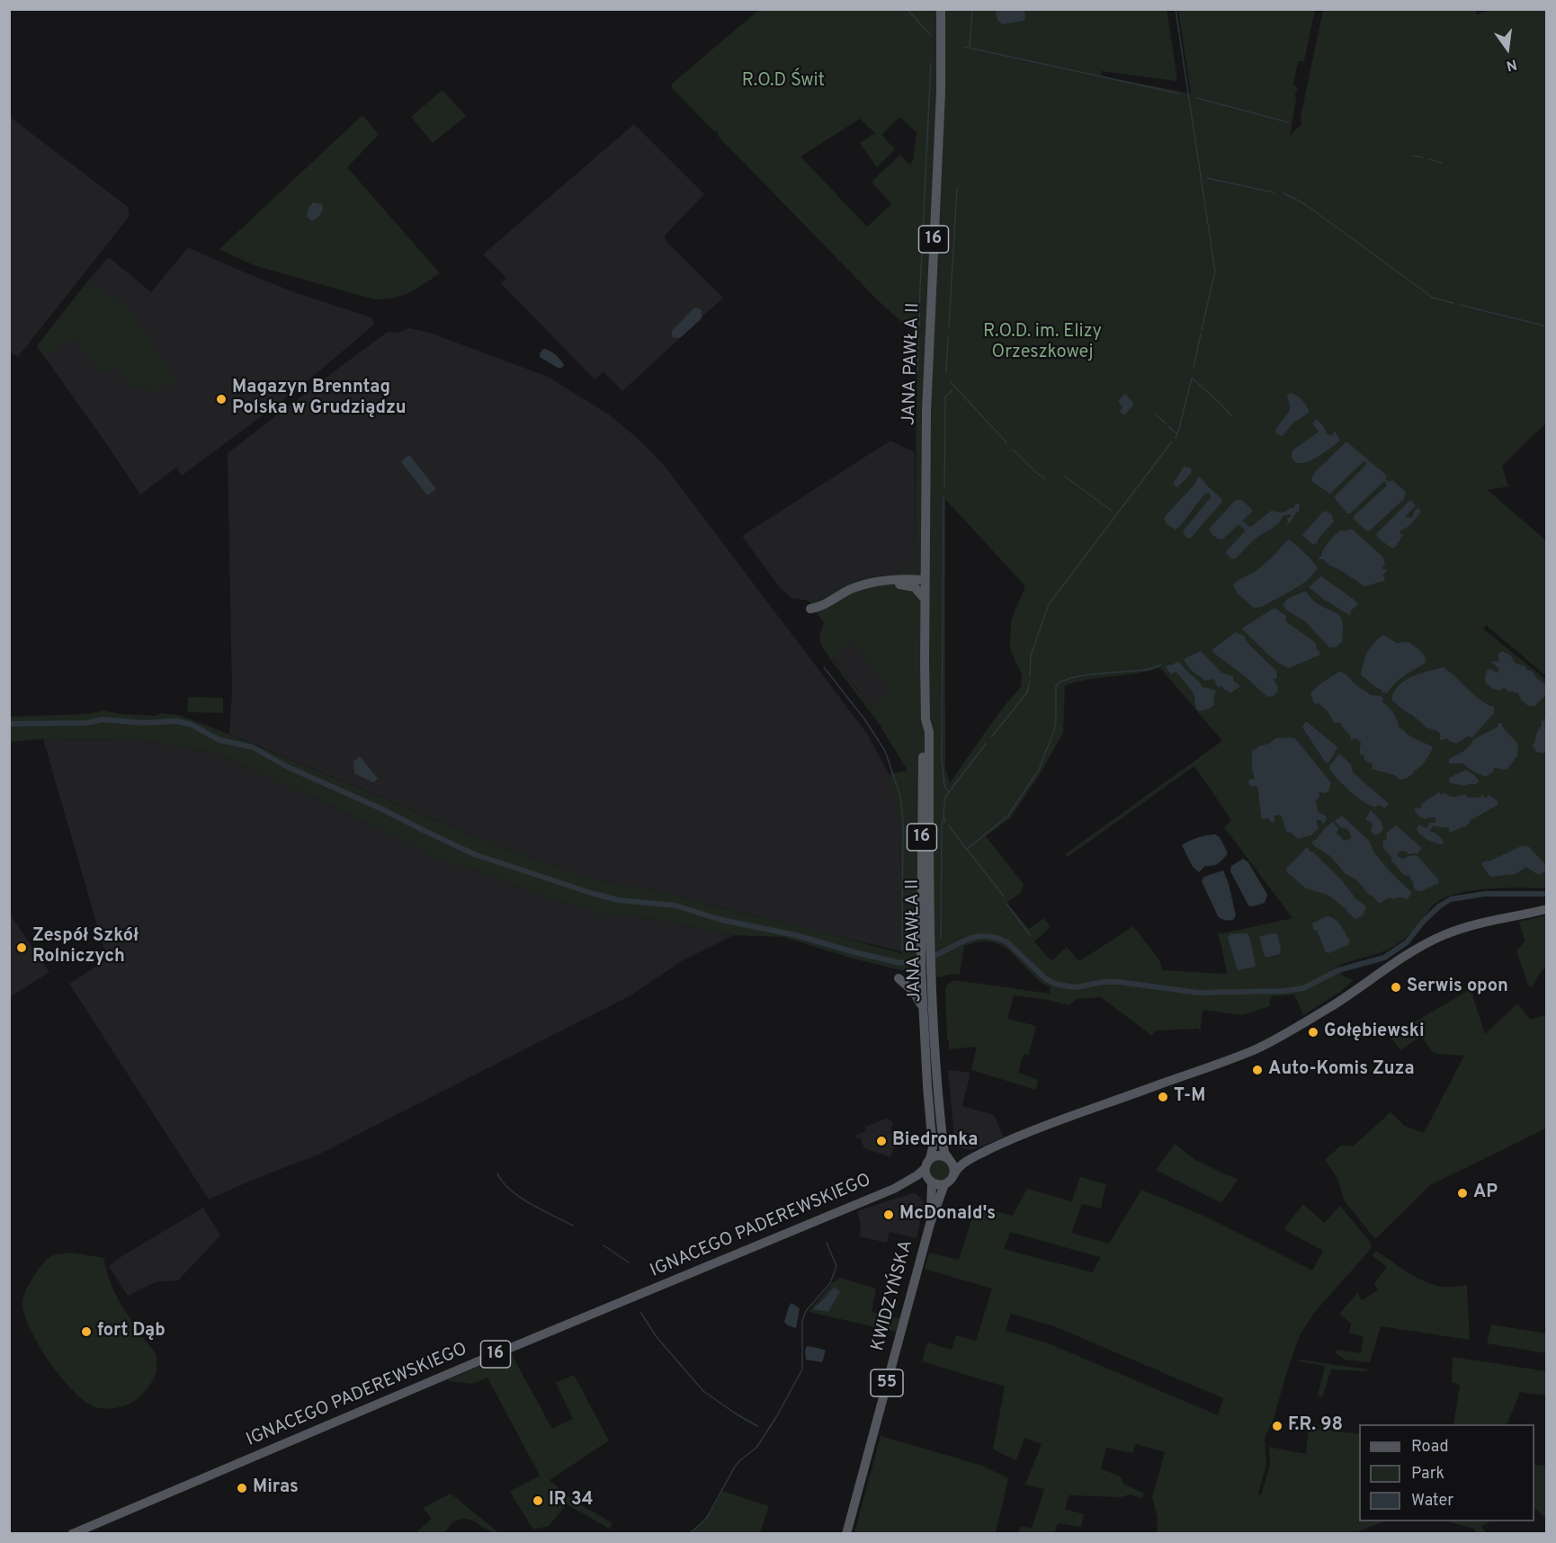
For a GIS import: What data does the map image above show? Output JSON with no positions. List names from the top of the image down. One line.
{"streets":{"main road":["16","JANA PAWŁA II","IGNACEGO PADEREWSKIEGO","KWIDZYŃSKA","55"]},"crossings":[["16","JANA PAWŁA II"],["16","IGNACEGO PADEREWSKIEGO"],["16","55"],["JANA PAWŁA II","IGNACEGO PADEREWSKIEGO"],["JANA PAWŁA II","55"],["IGNACEGO PADEREWSKIEGO","55"],["KWIDZYŃSKA","55"]],"parks":["R.O.D Świt","R.O.D. im. Elizy Orzeszkowej"],"places":["Magazyn Brenntag Polska w Grudziądzu","Zespół Szkół Rolniczych","Serwis opon","Gołębiewski","Auto-Komis Zuza","T-M","Biedronka","AP","McDonald's","fort Dąb","F.R. 98","Miras","IR 34"],"legend":["Road","Park","Water"],"north":"bottom"}
